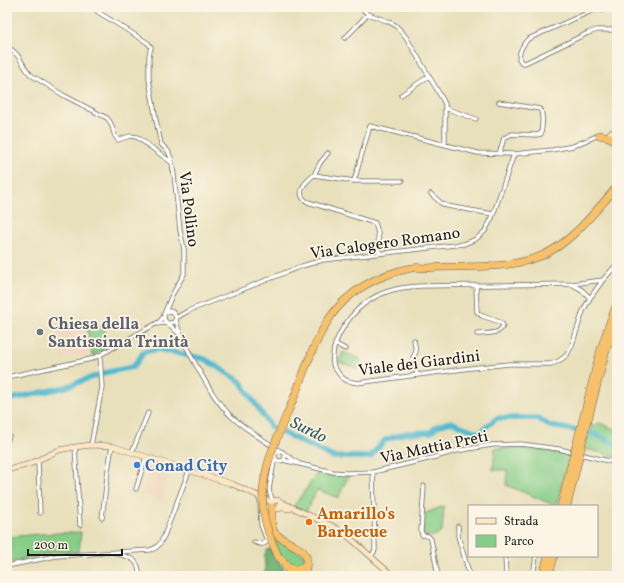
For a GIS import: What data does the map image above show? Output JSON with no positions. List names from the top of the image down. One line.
{"streets":{"street":["Via Pollino","Via Calogero Romano","Viale dei Giardini","Via Mattia Preti"]},"water":["Surdo"],"places":["Chiesa della Santissima Trinità","Conad City","Amarillo's Barbecue"],"legend":["Strada","Parco"],"scale_bar":"200 m"}
